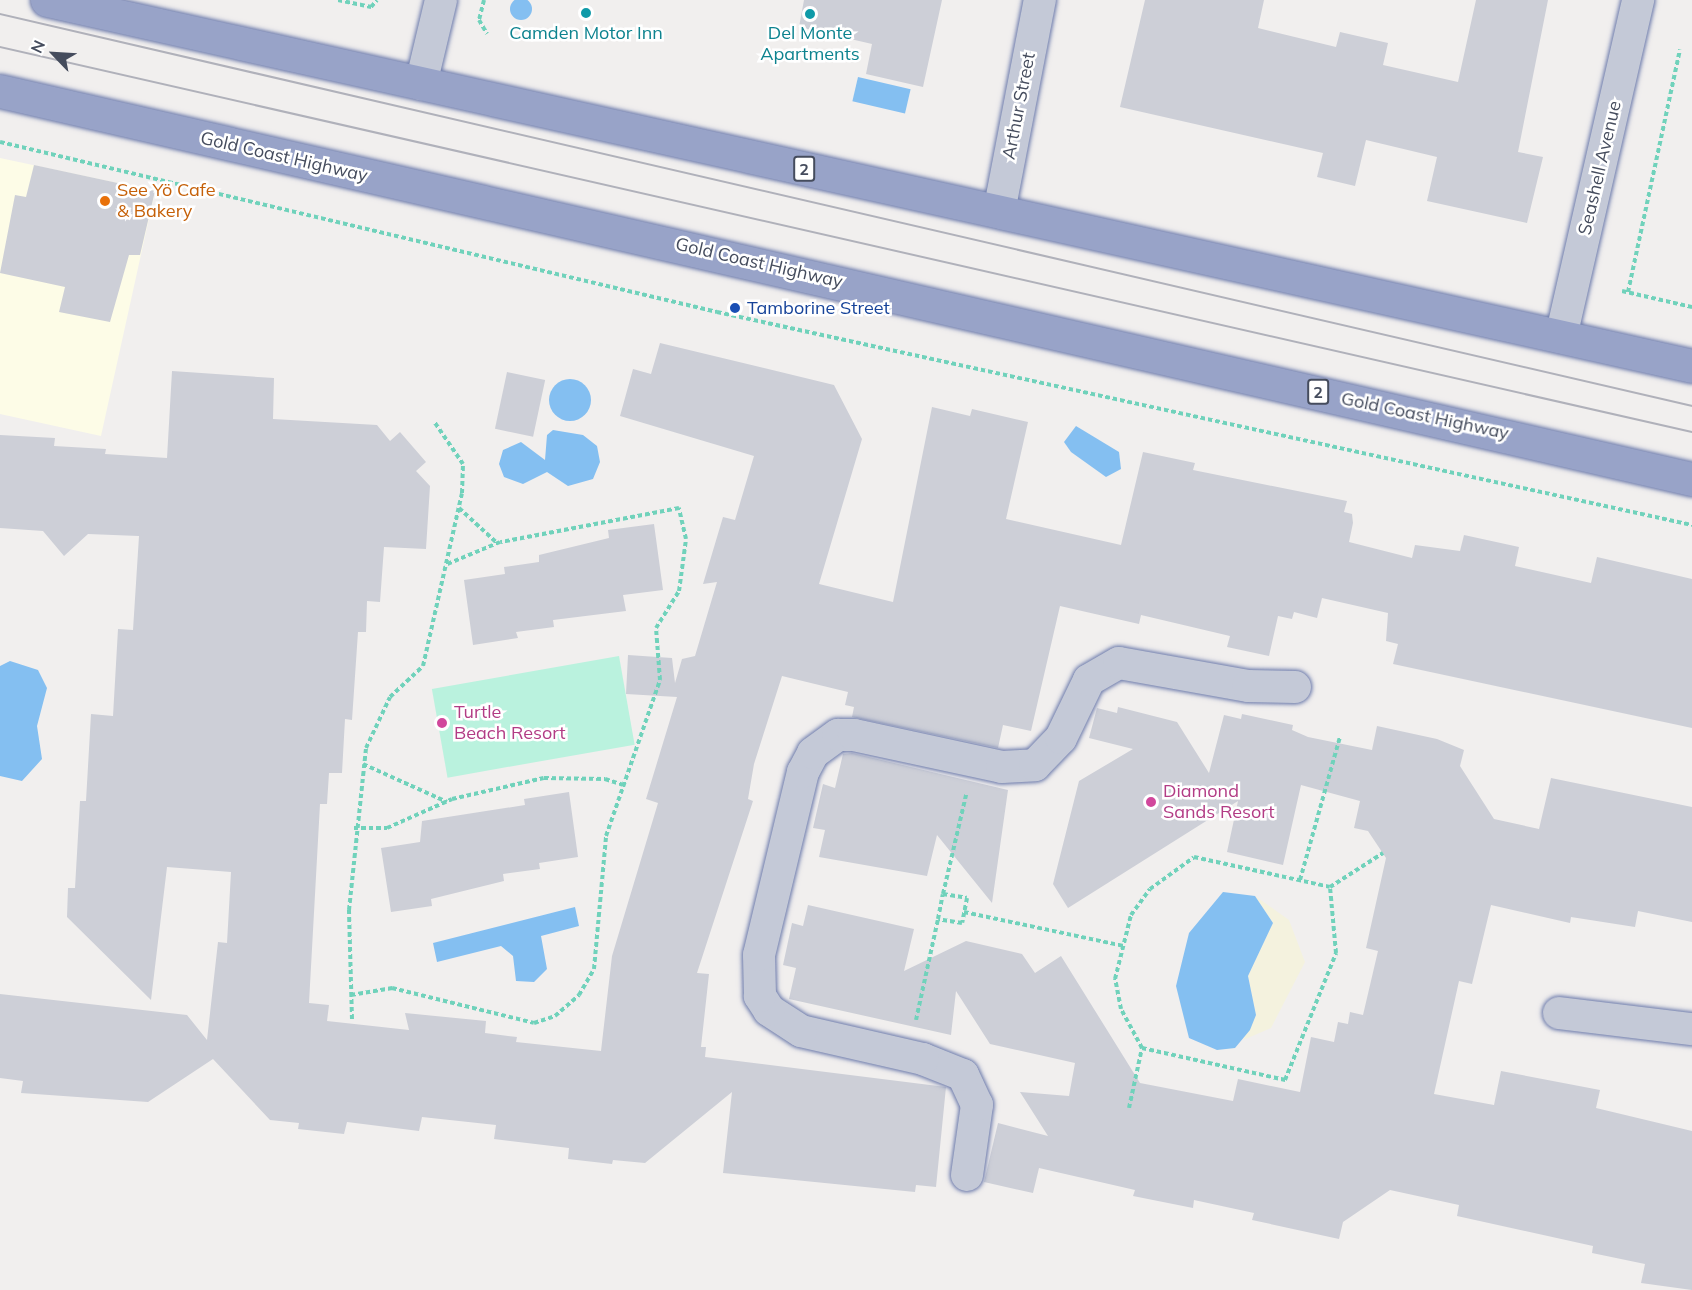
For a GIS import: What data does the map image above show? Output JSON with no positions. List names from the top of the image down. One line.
{"streets":{"highway":["Gold Coast Highway","2"],"street":["Arthur Street","Seashell Avenue"]},"crossings":[["Arthur Street","2"],["Seashell Avenue","2"]],"places":["Camden Motor Inn","Del Monte Apartments","See Yö Cafe & Bakery","Tamborine Street","Turtle Beach Resort","Diamond Sands Resort"],"north":"top left"}
